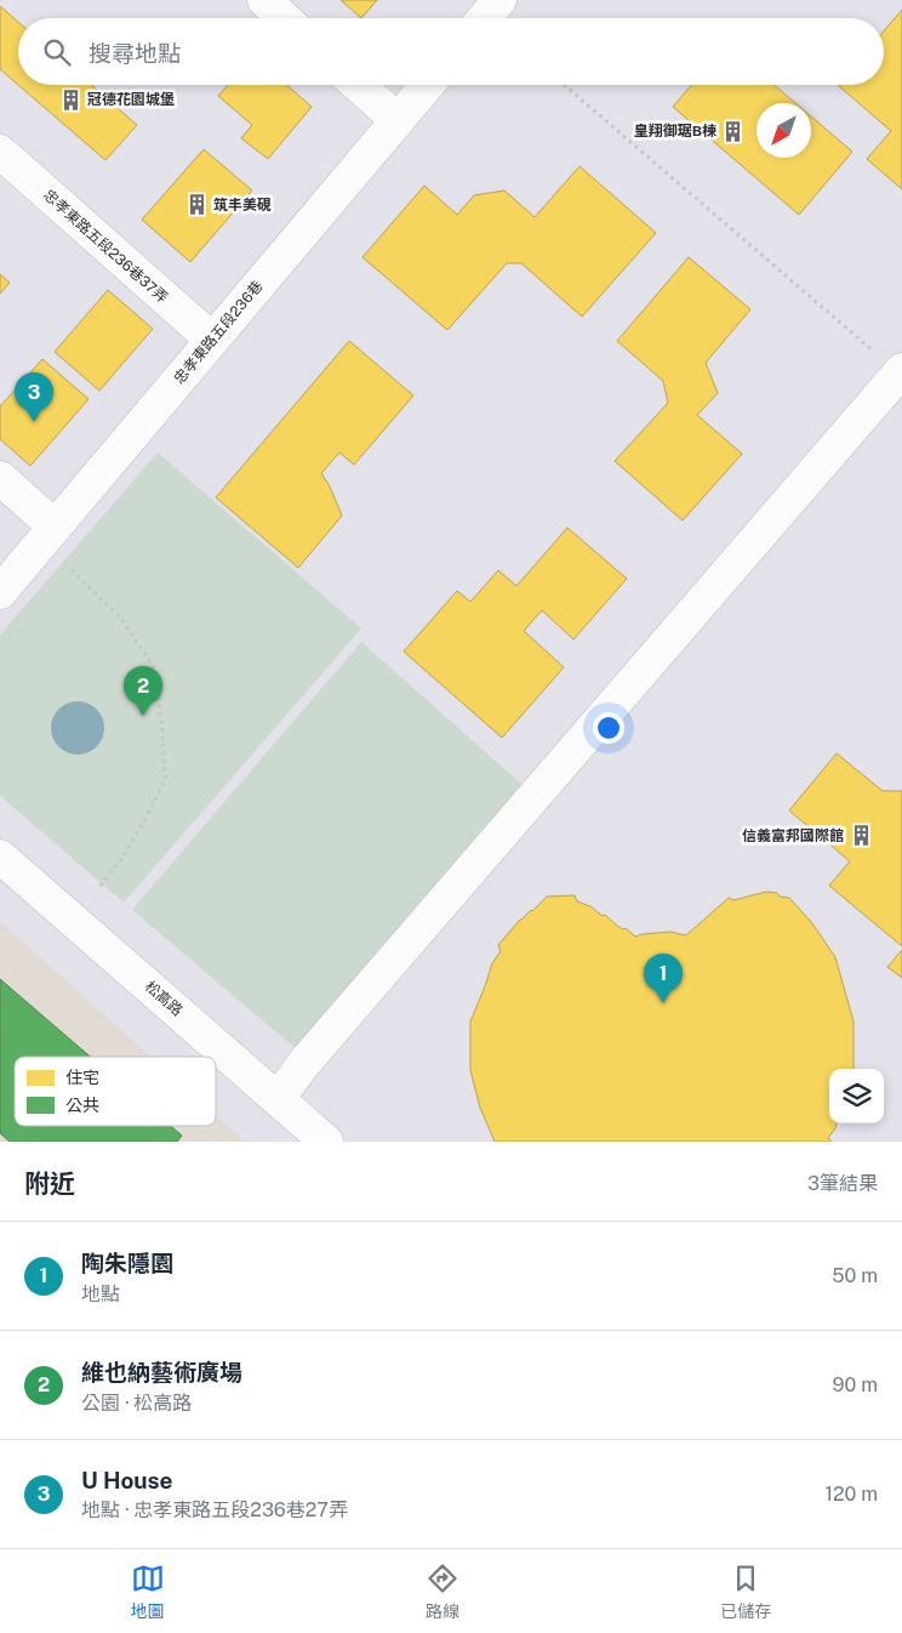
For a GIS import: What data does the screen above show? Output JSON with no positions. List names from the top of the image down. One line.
{"streets":{"street":["忠孝東路五段236巷37弄","忠孝東路五段236巷","松高路"]},"crossings":[["忠孝東路五段236巷37弄","忠孝東路五段236巷"]],"places":{"building":["冠德花園城堡","皇翔御琚B棟","筑丰美硯","信義富邦國際館"]},"legend":["住宅","公共"],"north":"bottom left","page":{"search":"搜尋地點","pins":["3","2","1"],"heading":["附近","3筆結果"],"list":[{"mark":"1","name":"陶朱隱園","note":"地點","value":"50 m"},{"mark":"2","name":"維也納藝術廣場","note":"公園 · 松高路","value":"90 m"},{"mark":"3","name":"U House","note":"地點 · 忠孝東路五段236巷27弄","value":"120 m"}],"nav":["地圖","路線","已儲存"]}}
